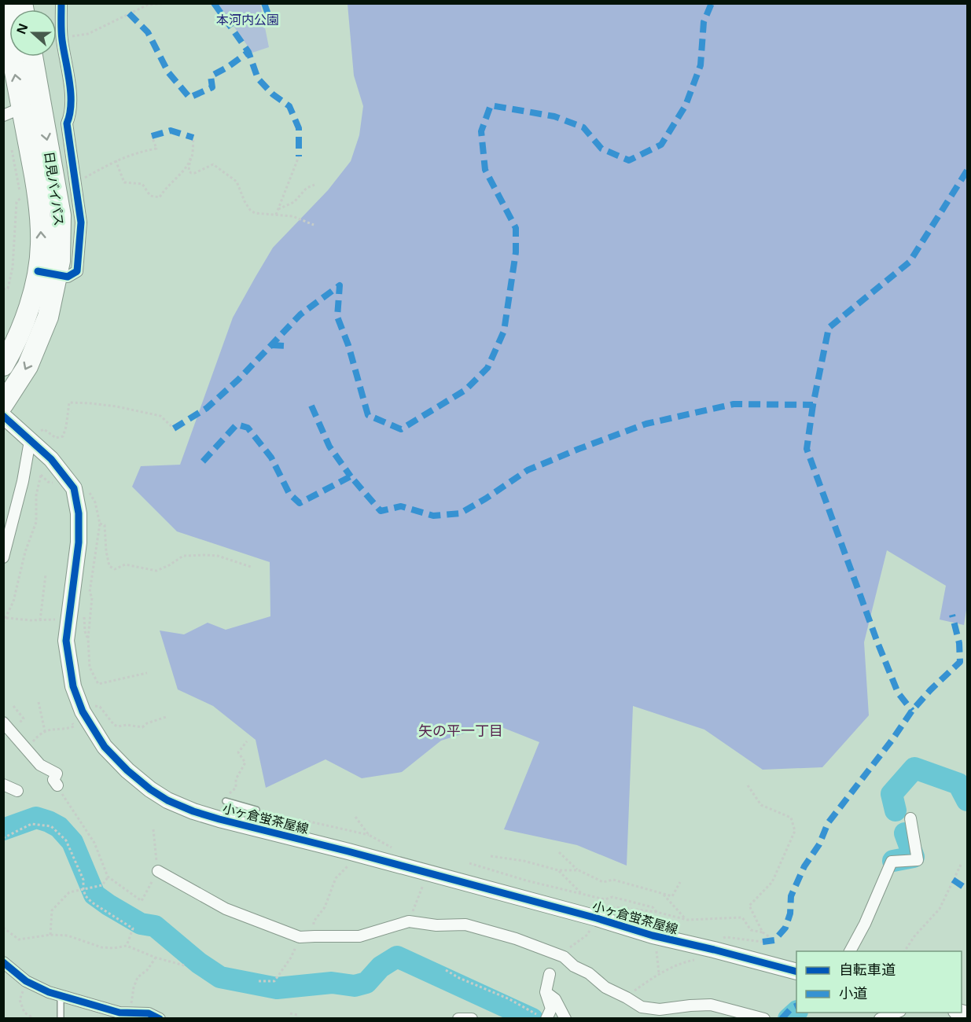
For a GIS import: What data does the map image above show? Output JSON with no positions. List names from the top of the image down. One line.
{"streets":{"highway":["日見バイパス"],"street":["小ヶ倉蛍茶屋線"]},"districts":["矢の平一丁目"],"parks":["本河内公園"],"legend":["自転車道","小道"],"north":"left"}
